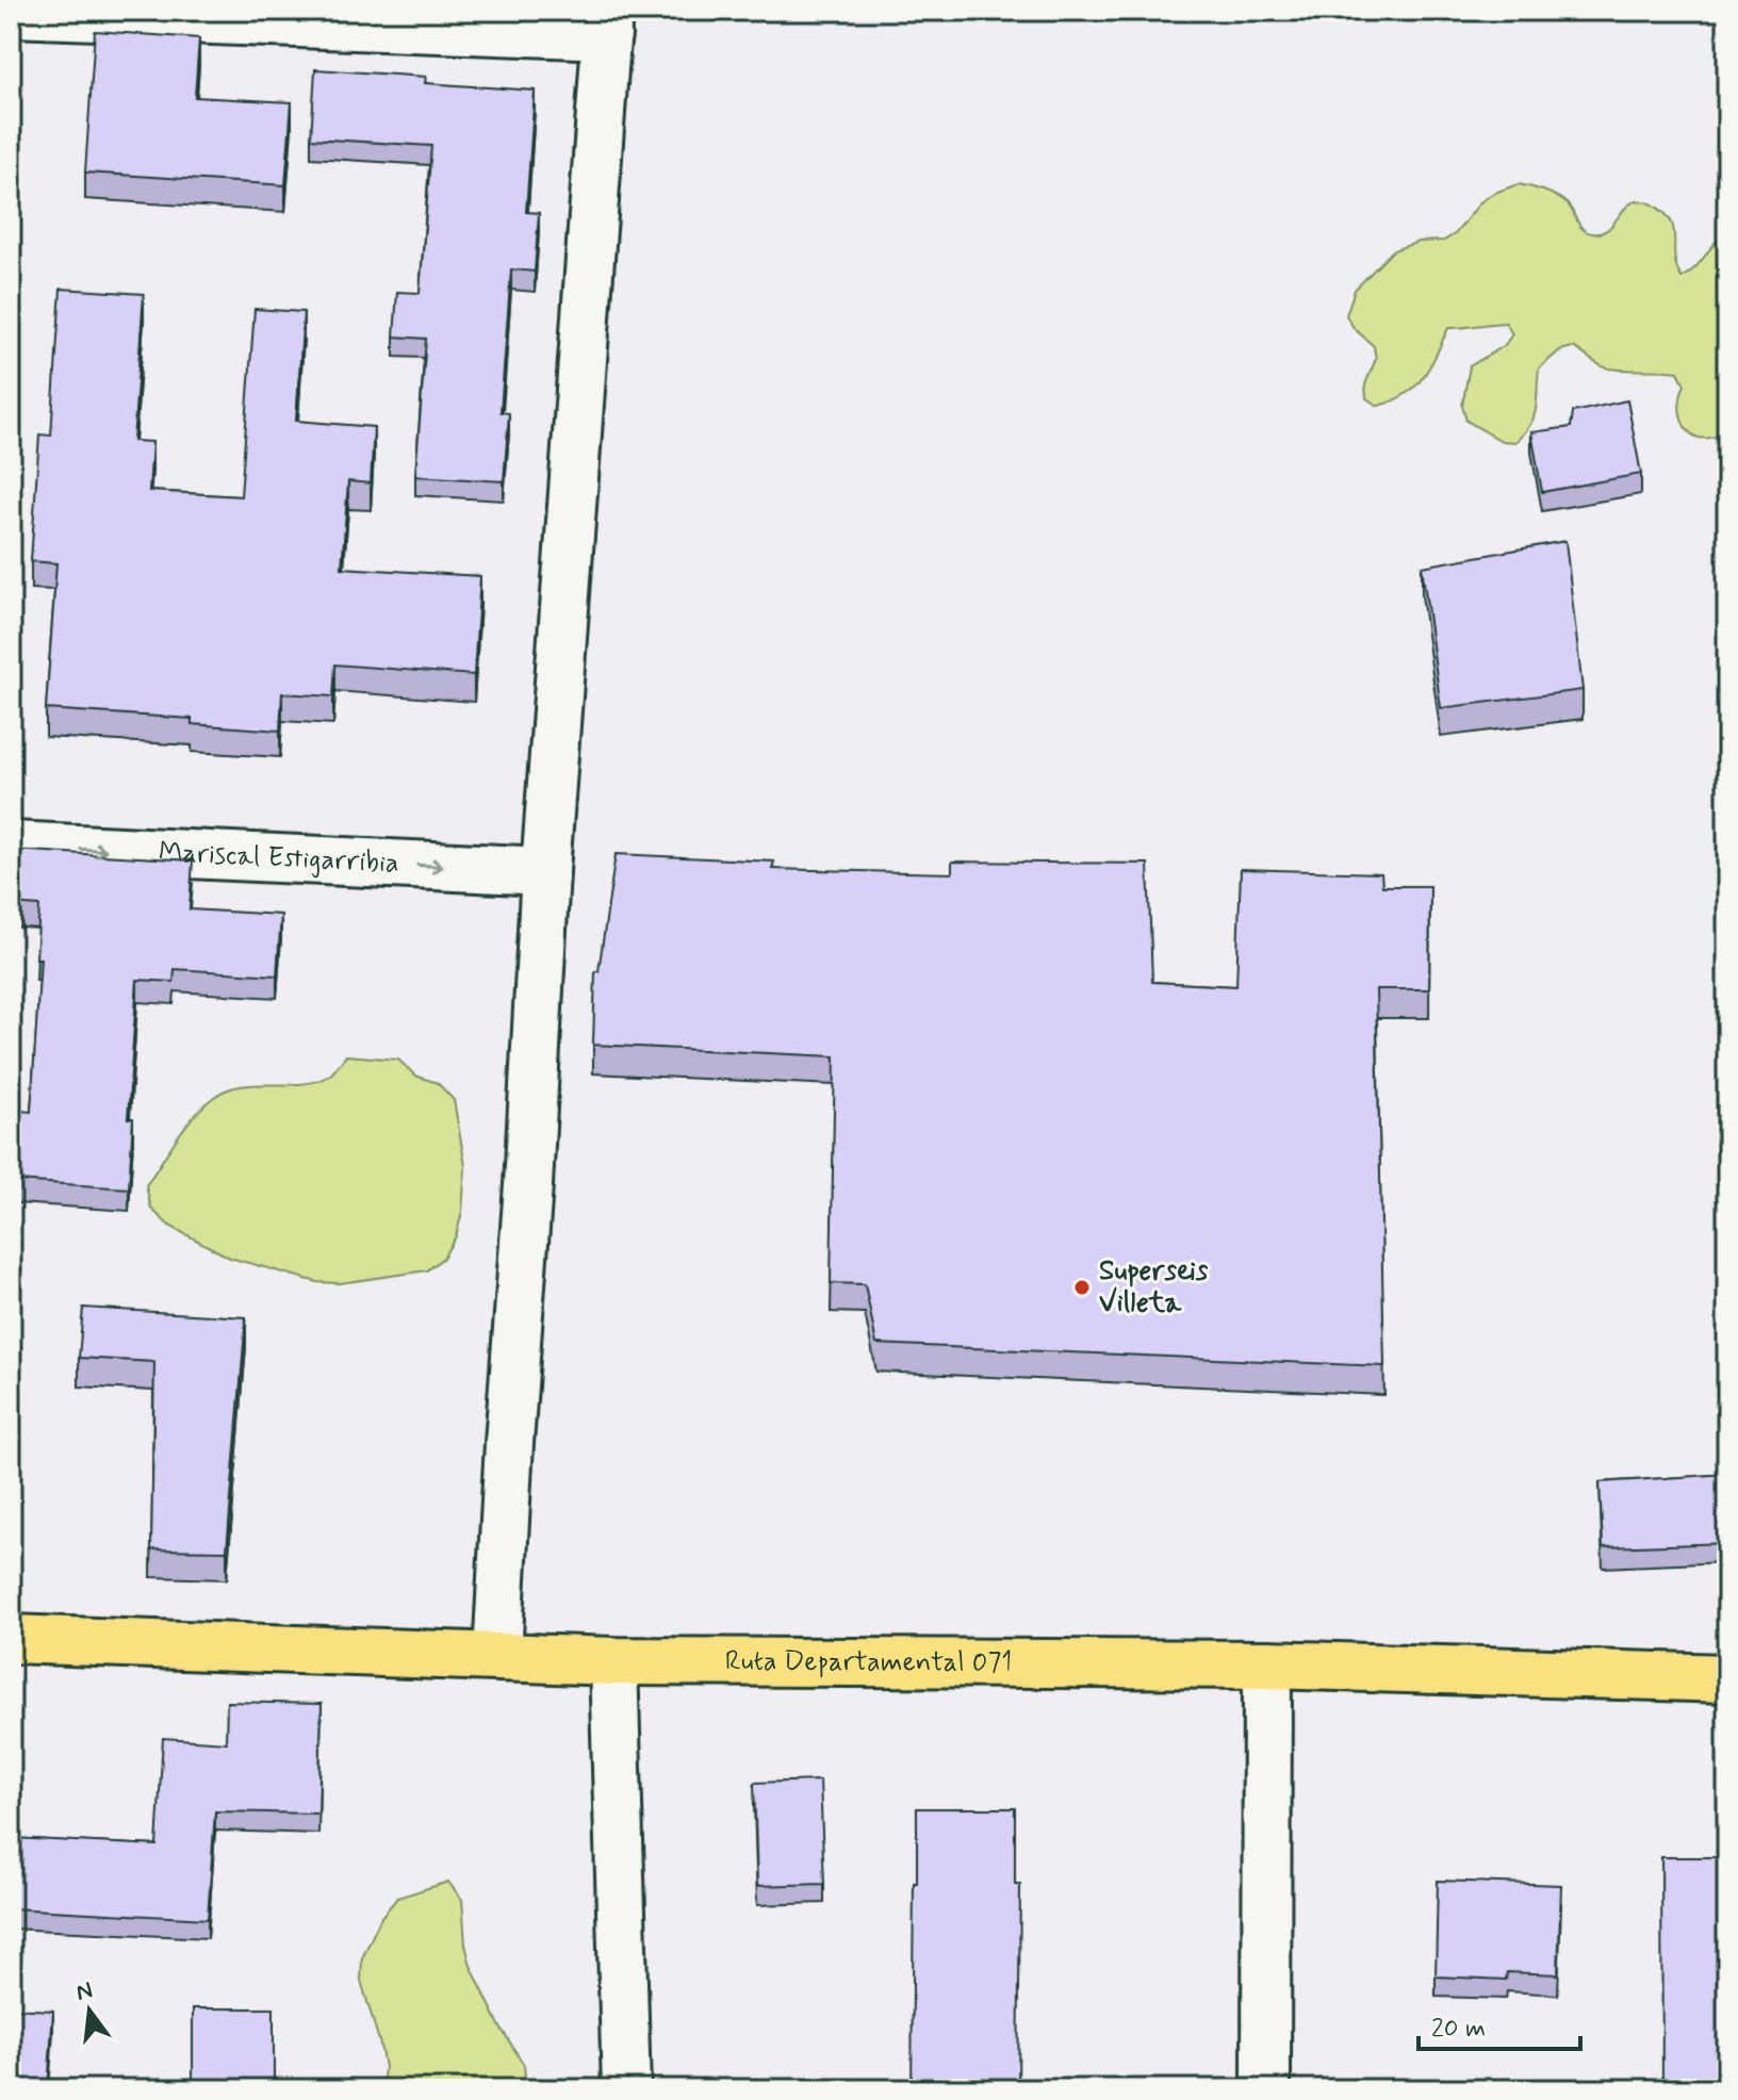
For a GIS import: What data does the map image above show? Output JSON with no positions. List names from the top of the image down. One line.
{"streets":{"main road":["Ruta Departamental 071"],"street":["Mariscal Estigarribia"]},"one_way":["Mariscal Estigarribia"],"places":["Superseis Villeta"],"scale_bar":"20 m","north":"top"}
